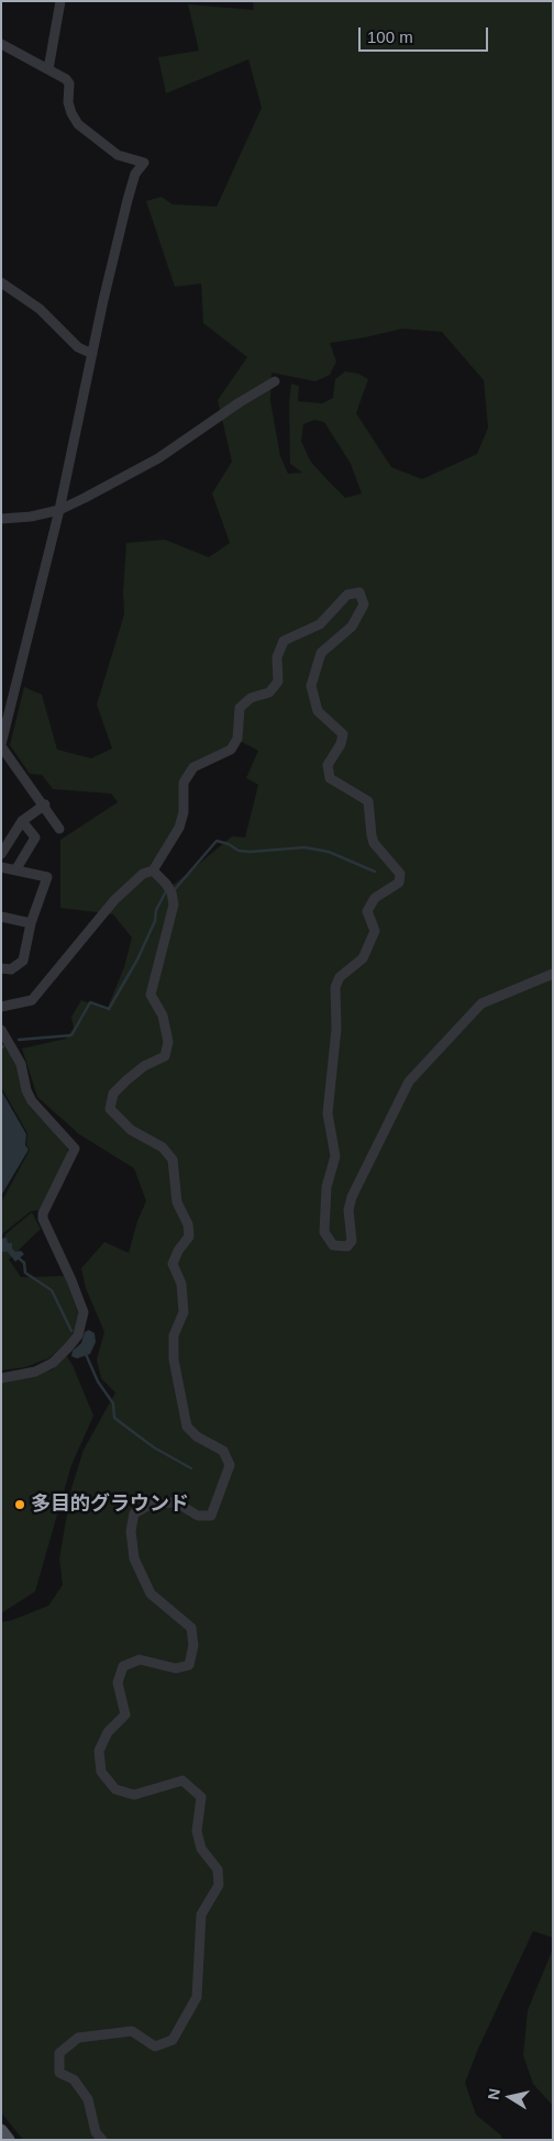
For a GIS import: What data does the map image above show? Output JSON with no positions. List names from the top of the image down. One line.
{"places":["多目的グラウンド"],"scale_bar":"100 m","north":"left"}
